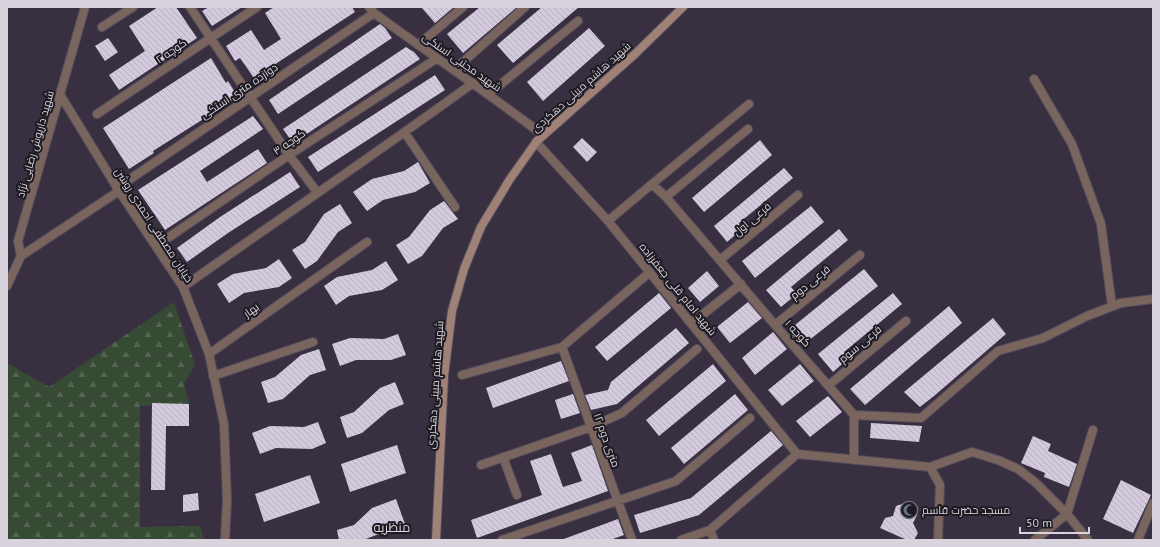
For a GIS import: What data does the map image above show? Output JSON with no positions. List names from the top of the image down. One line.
{"streets":{"main road":["شهید هاشم مبینی دهکردی"],"street":["کوچه ۲","شهید مجتبی استکی","دوازده متری استکی","کوچه ۳","شهید داریوش رضایی نژاد","فرعی اول","خیابان مصطفی احمدی روشن","فرعی دوم","شهید امام قلی جعفرزاده","بهار","کوچه ۱","فرعی سوم","۱۲ متری دوم"]},"crossings":[["شهید مجتبی استکی","شهید هاشم مبینی دهکردی"],["شهید مجتبی استکی","دوازده متری استکی"],["شهید مجتبی استکی","کوچه ۳"],["شهید هاشم مبینی دهکردی","شهید امام قلی جعفرزاده"],["دوازده متری استکی","شهید داریوش رضایی نژاد"],["دوازده متری استکی","خیابان مصطفی احمدی روشن"],["کوچه ۳","خیابان مصطفی احمدی روشن"],["شهید داریوش رضایی نژاد","خیابان مصطفی احمدی روشن"],["فرعی اول","کوچه ۱"],["خیابان مصطفی احمدی روشن","بهار"],["فرعی دوم","کوچه ۱"],["کوچه ۱","فرعی سوم"]],"districts":["منظریه"],"places":{"mosque":["مسجد حضرت قاسم"]},"scale_bar":"50 m"}
